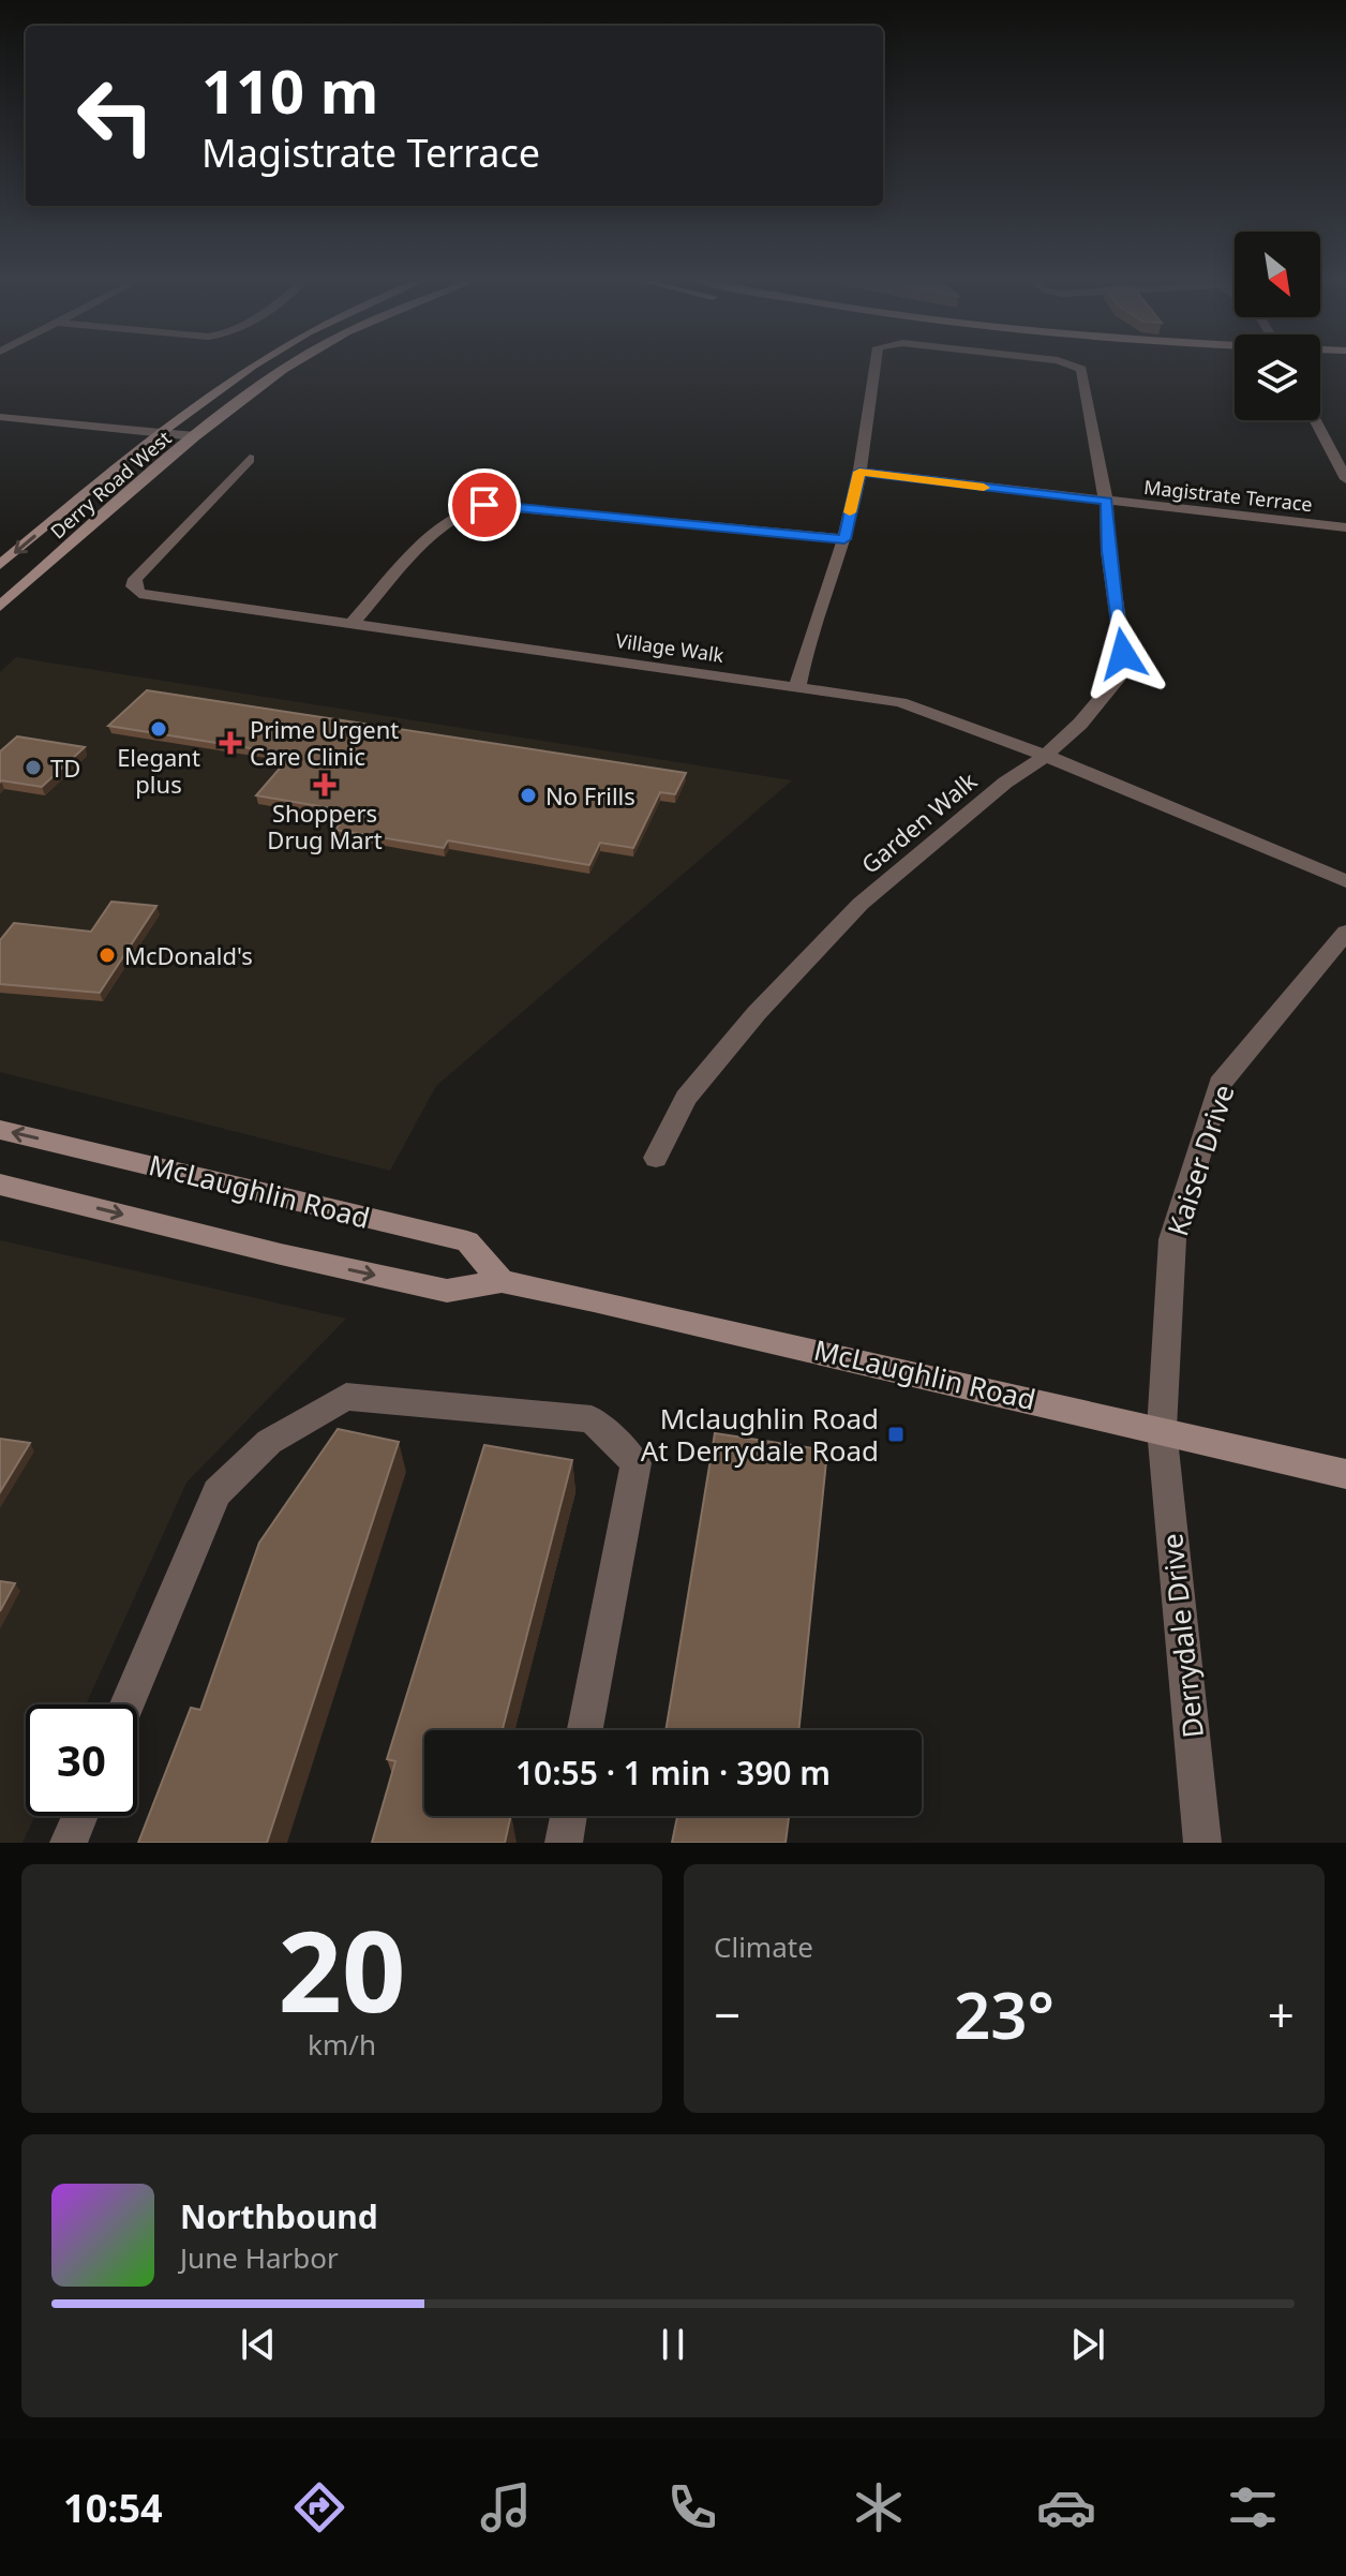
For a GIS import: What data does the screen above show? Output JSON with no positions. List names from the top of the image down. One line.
{"streets":{"main road":["Derry Road West","McLaughlin Road"],"street":["Magistrate Terrace","Village Walk","Garden Walk","Kaiser Drive","Derrydale Drive"]},"crossings":[["Magistrate Terrace","Garden Walk"],["Village Walk","Garden Walk"],["Kaiser Drive","McLaughlin Road"],["Kaiser Drive","Derrydale Drive"],["McLaughlin Road","Derrydale Drive"]],"places":{"other":["Elegant plus","TD","No Frills","McDonald's"],"health":["Prime Urgent Care Clinic","Shoppers Drug Mart"],"transit":["Mclaughlin Road At Derrydale Road"]},"north":"bottom right","page":{"turn":["110 m","Magistrate Terrace"],"limit":"30","trip":"10:55 · 1 min · 390 m","tile":[["20","km/h"],"Climate"],"heat":["−","23°","+"],"song":["Northbound","June Harbor"],"tabs":"10:54"}}
